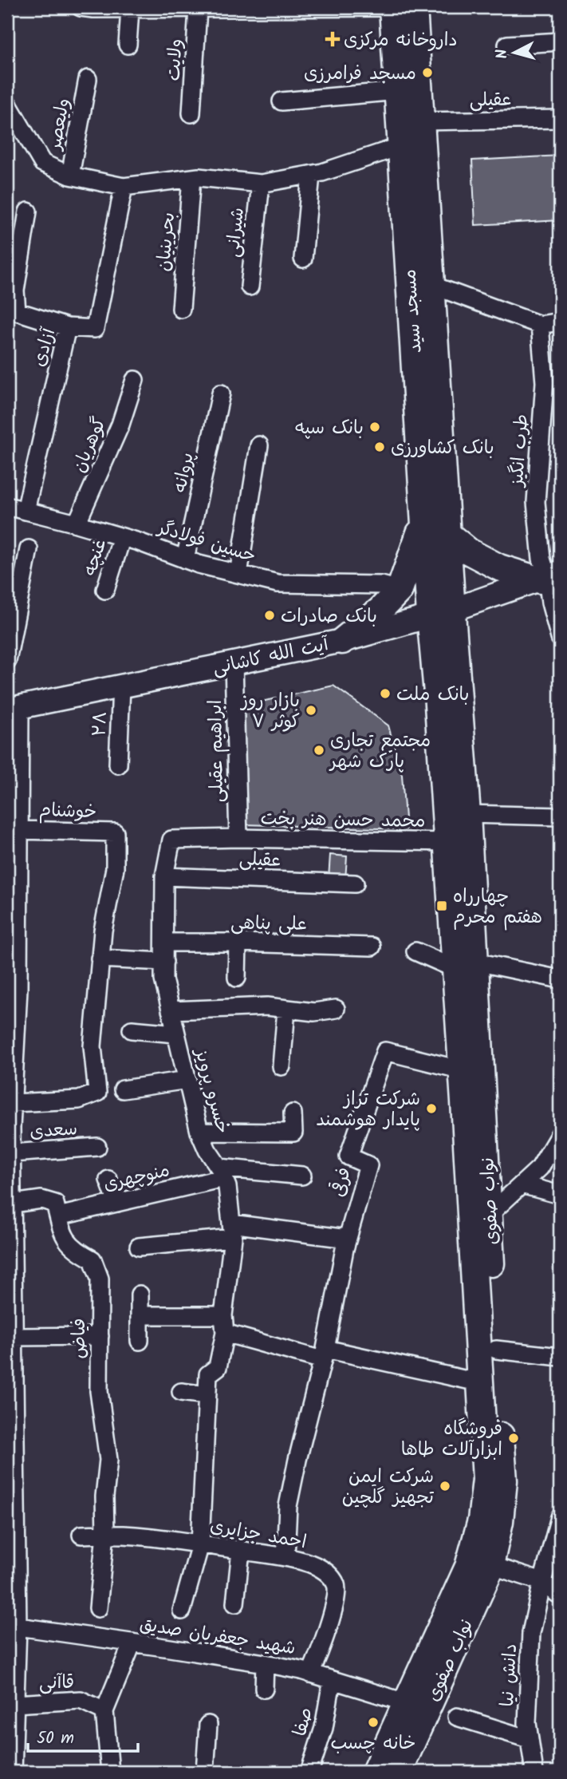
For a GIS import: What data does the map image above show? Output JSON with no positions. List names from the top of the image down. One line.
{"streets":{"main road":["مسجد سید","آیت الله کاشانی","نواب صفوی"],"street":["ولایت","عقیلی","ولیعصر","شیرانی","بحرینیان","آزادی","گوهریان","طرب انگیز","پروانه","حسین فولادگر","غنچه","۲۸","ابراهیم عقیلی","خوشنام","محمد حسن هنر بخت","علی پناهی","خسرو پرویز","سعدی","منوچهری","فرقی","فیاض","احمد جزایری","شهید جعفریان صدیق","دانش نیا","قاآنی","صفا"]},"crossings":[["عقیلی","مسجد سید"],["عقیلی","خسرو پرویز"],["مسجد سید","آیت الله کاشانی"],["مسجد سید","نواب صفوی"],["آزادی","حسین فولادگر"],["گوهریان","حسین فولادگر"],["طرب انگیز","آیت الله کاشانی"],["پروانه","حسین فولادگر"],["حسین فولادگر","غنچه"],["آیت الله کاشانی","۲۸"],["آیت الله کاشانی","ابراهیم عقیلی"],["آیت الله کاشانی","نواب صفوی"],["ابراهیم عقیلی","محمد حسن هنر بخت"],["ابراهیم عقیلی","خسرو پرویز"],["محمد حسن هنر بخت","خسرو پرویز"],["محمد حسن هنر بخت","نواب صفوی"],["علی پناهی","خسرو پرویز"],["خسرو پرویز","منوچهری"],["خسرو پرویز","احمد جزایری"],["منوچهری","فیاض"],["فرقی","نواب صفوی"],["فرقی","احمد جزایری"],["نواب صفوی","شهید جعفریان صدیق"],["فیاض","احمد جزایری"],["احمد جزایری","شهید جعفریان صدیق"],["شهید جعفریان صدیق","صفا"]],"places":{"health":["داروخانه مرکزی"],"other":["مسجد فرامرزی","بانک سپه","بانک کشاورزی","بانک صادرات","بانک ملت","بازار روز کوثر ۷","مجتمع تجاری پارک شهر","شرکت تراز پایدار هوشمند","فروشگاه ابزارآلات طاها","شرکت ایمن تجهیز گلچین","خانه چسب"],"transit":["چهارراه هفتم محرم"]},"scale_bar":"50 m","north":"left"}
